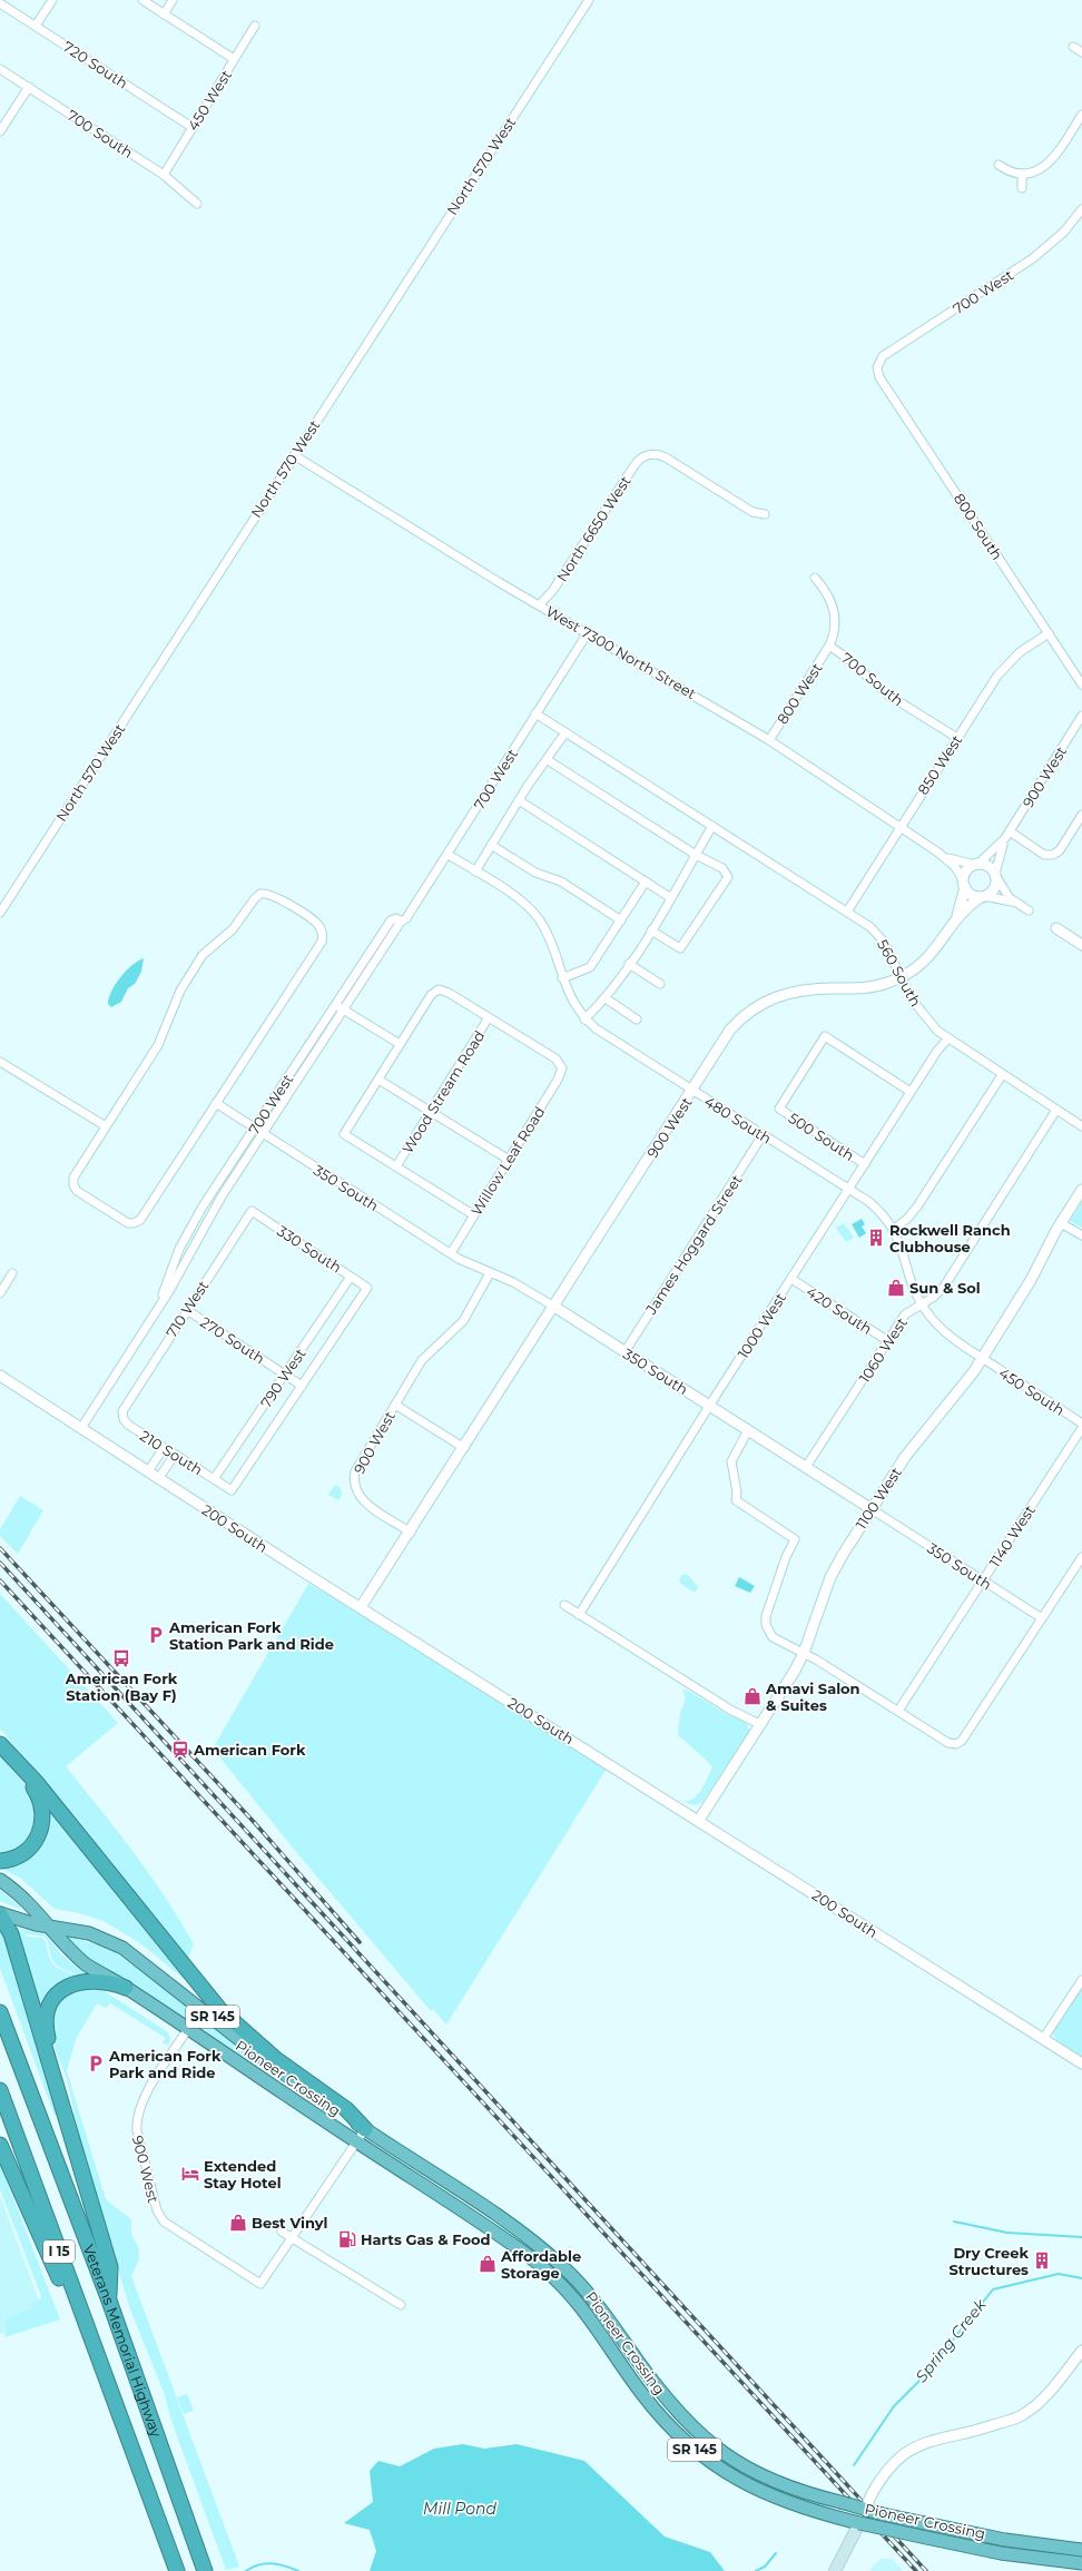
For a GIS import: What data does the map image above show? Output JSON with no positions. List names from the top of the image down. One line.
{"streets":{"highway":["SR 145","Pioneer Crossing","I 15","Veterans Memorial Highway"],"street":["720 South","450 West","700 South","North 570 West","700 West","800 South","North 6650 West","West 7300 North Street","800 West","850 West","900 West","560 South","Wood Stream Road","480 South","500 South","Willow Leaf Road","350 South","James Hoggard Street","330 South","710 West","420 South","1000 West","270 South","1060 West","790 West","450 South","210 South","1100 West","200 South","1140 West"]},"crossings":[["720 South","450 West"],["450 West","700 South"],["700 South","800 West"],["700 South","850 West"],["North 570 West","West 7300 North Street"],["700 West","800 South"],["700 West","West 7300 North Street"],["700 West","560 South"],["700 West","480 South"],["700 West","350 South"],["700 West","200 South"],["800 South","850 West"],["North 6650 West","West 7300 North Street"],["West 7300 North Street","800 West"],["West 7300 North Street","850 West"],["West 7300 North Street","900 West"],["850 West","560 South"],["900 West","560 South"],["900 West","480 South"],["900 West","350 South"],["900 West","200 South"],["900 West","Pioneer Crossing"],["560 South","1000 West"],["560 South","1060 West"],["Wood Stream Road","Willow Leaf Road"],["480 South","James Hoggard Street"],["480 South","1000 West"],["480 South","1060 West"],["480 South","450 South"],["480 South","1100 West"],["500 South","1000 West"],["Willow Leaf Road","350 South"],["350 South","James Hoggard Street"],["350 South","1000 West"],["350 South","1060 West"],["350 South","1100 West"],["350 South","1140 West"],["330 South","710 West"],["330 South","790 West"],["710 West","270 South"],["710 West","210 South"],["420 South","1000 West"],["420 South","1060 West"],["270 South","790 West"],["790 West","210 South"],["450 South","1100 West"],["1100 West","200 South"],["SR 145","Pioneer Crossing"]],"water":["Spring Creek","Mill Pond"],"places":{"building":["Rockwell Ranch Clubhouse","Dry Creek Structures"],"shop":["Sun & Sol","Amavi Salon & Suites","Best Vinyl","Affordable Storage"],"parking":["American Fork Station Park and Ride","American Fork Park and Ride"],"bus stop":["American Fork Station (Bay F)"],"station":["American Fork"],"hotel":["Extended Stay Hotel"],"fuel station":["Harts Gas & Food"]}}
